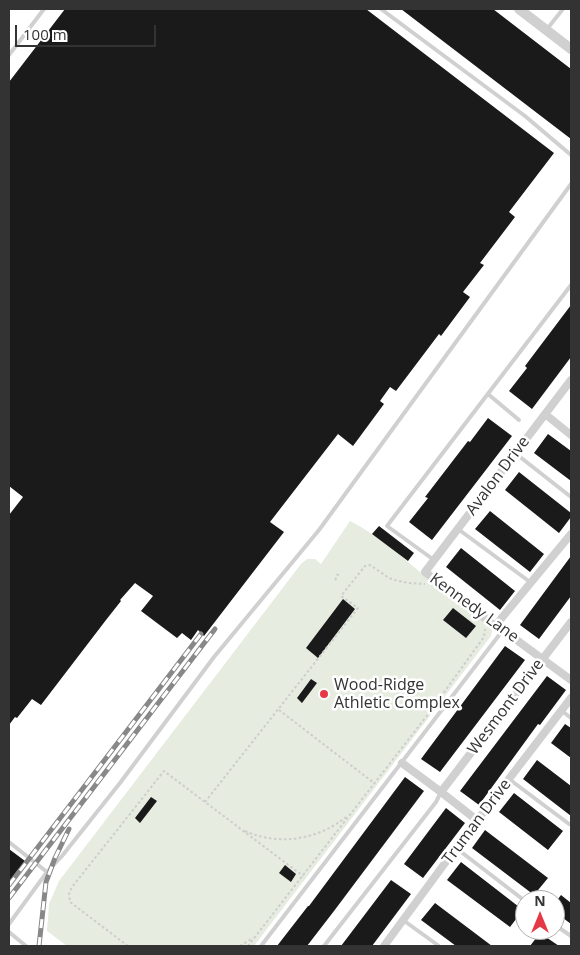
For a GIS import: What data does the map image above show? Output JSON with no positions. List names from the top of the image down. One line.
{"streets":{"street":["Avalon Drive","Kennedy Lane","Wesmont Drive","Truman Drive"]},"crossings":[["Avalon Drive","Kennedy Lane"],["Kennedy Lane","Wesmont Drive"]],"places":["Wood-Ridge Athletic Complex"],"scale_bar":"100 m","north":"top"}
